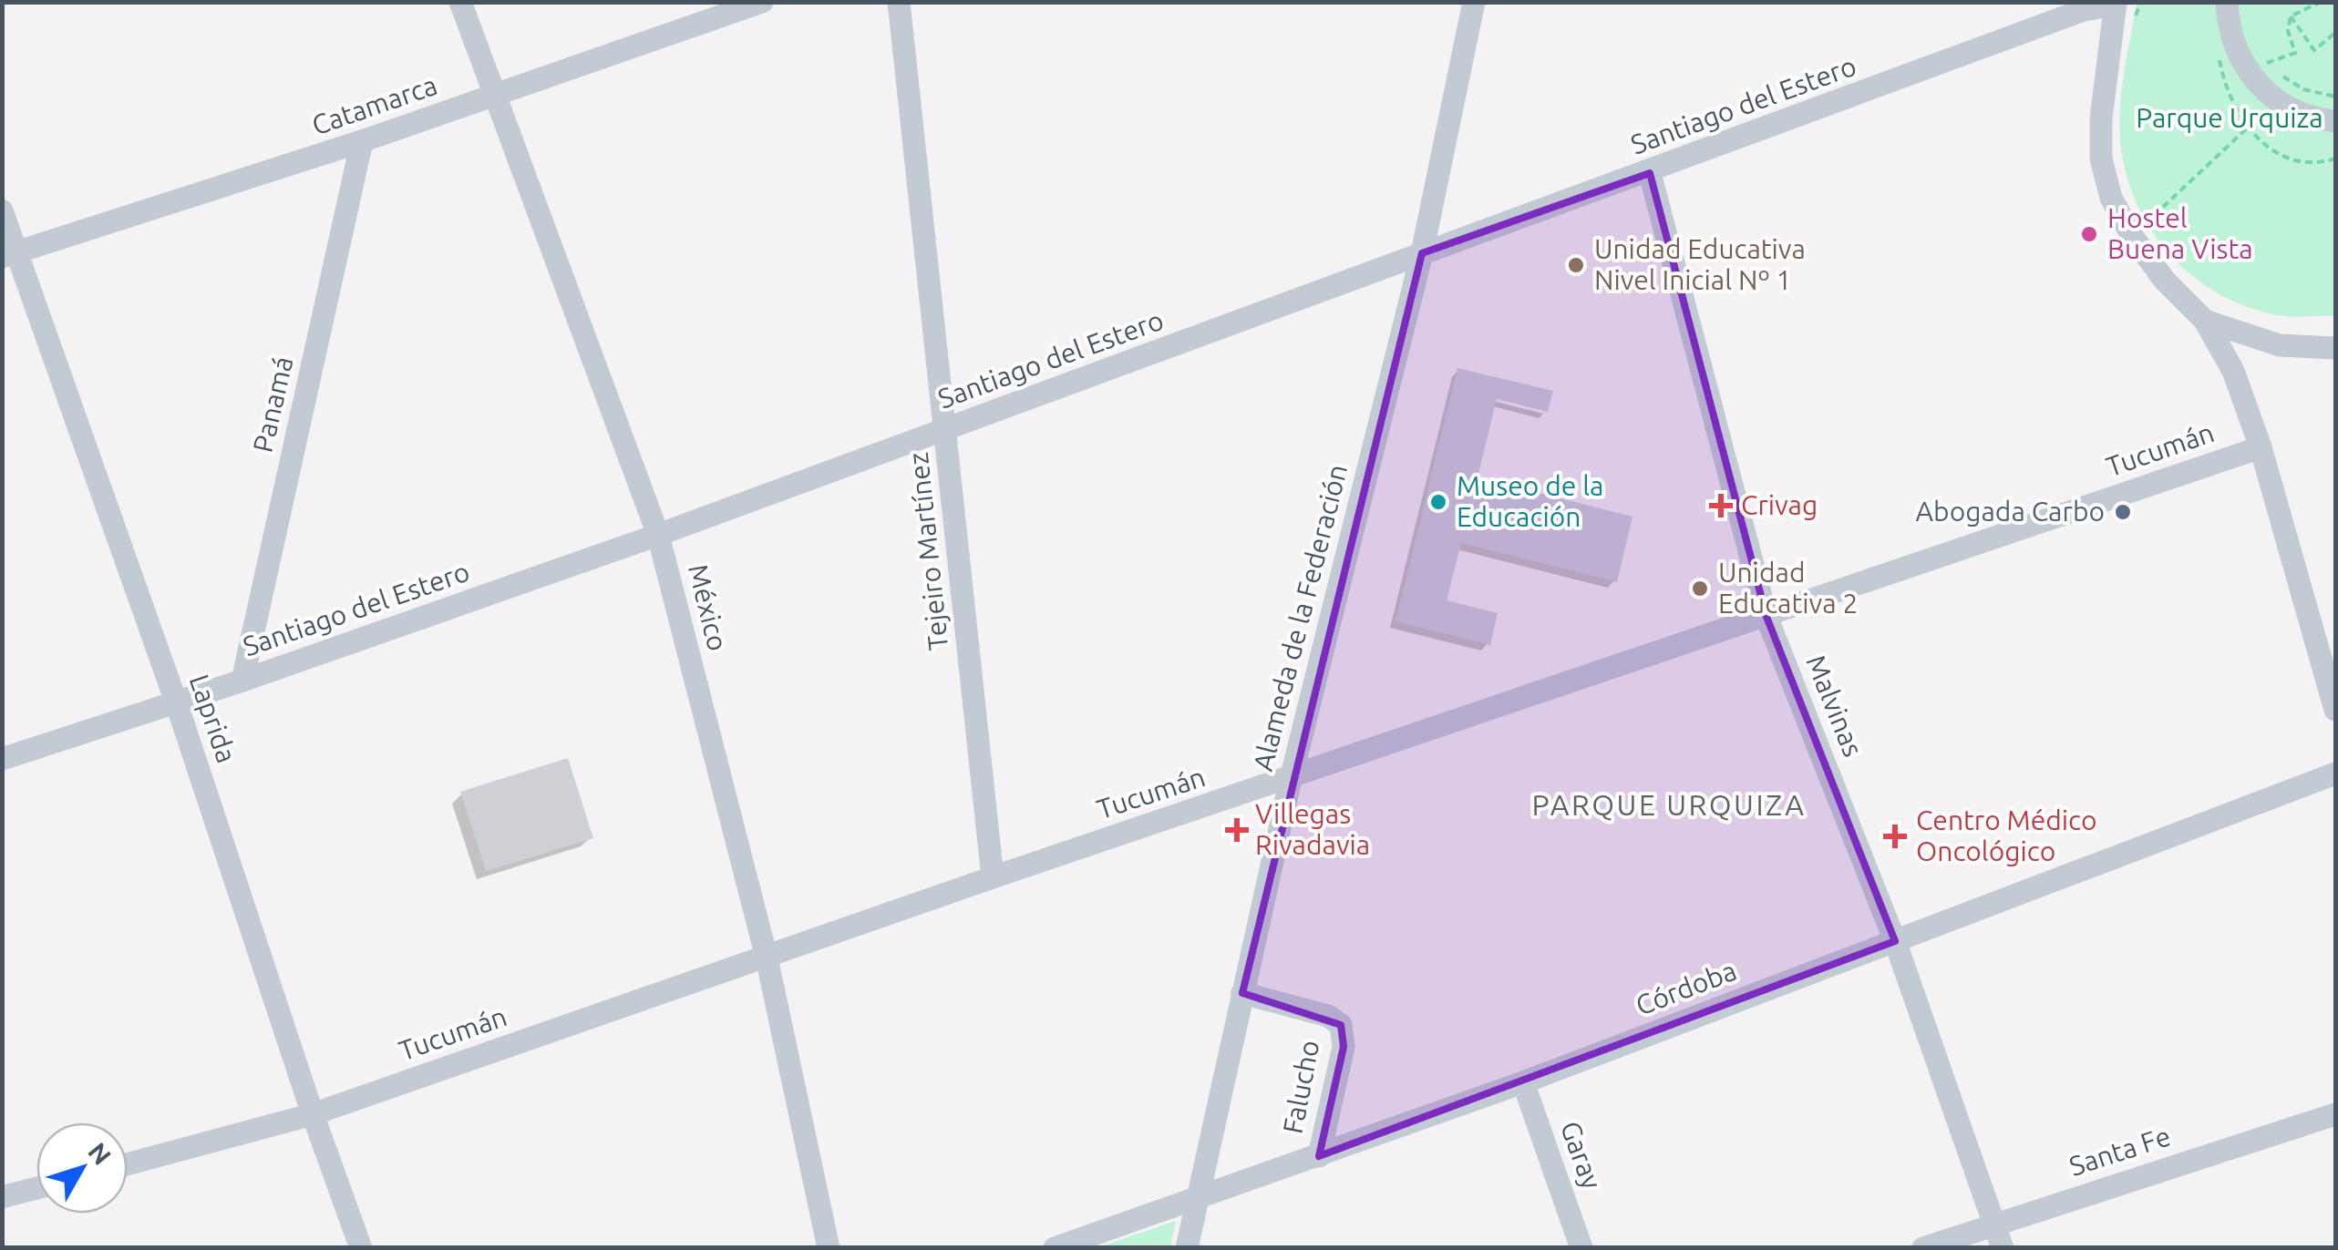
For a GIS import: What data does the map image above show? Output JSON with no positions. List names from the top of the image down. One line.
{"streets":{"street":["Catamarca","Santiago del Estero","Panamá","Tucumán","Tejeiro Martínez","México","Alameda de la Federación","Malvinas","Laprida","Córdoba","Falucho","Santa Fe","Garay"]},"crossings":[["Catamarca","Panamá"],["Catamarca","México"],["Catamarca","Laprida"],["Santiago del Estero","Panamá"],["Santiago del Estero","Tejeiro Martínez"],["Santiago del Estero","México"],["Santiago del Estero","Alameda de la Federación"],["Santiago del Estero","Malvinas"],["Santiago del Estero","Laprida"],["Tucumán","Tejeiro Martínez"],["Tucumán","México"],["Tucumán","Alameda de la Federación"],["Tucumán","Malvinas"],["Tucumán","Laprida"],["Alameda de la Federación","Córdoba"],["Alameda de la Federación","Falucho"],["Malvinas","Córdoba"],["Malvinas","Santa Fe"],["Córdoba","Falucho"],["Córdoba","Garay"]],"districts":["PARQUE URQUIZA"],"parks":["Parque Urquiza"],"places":{"other":["Hostel Buena Vista","Unidad Educativa Nivel Inicial Nº 1","Museo de la Educación","Abogada Carbo","Unidad Educativa 2"],"health":["Crivag","Villegas Rivadavia","Centro Médico Oncológico"]},"north":"top right"}
